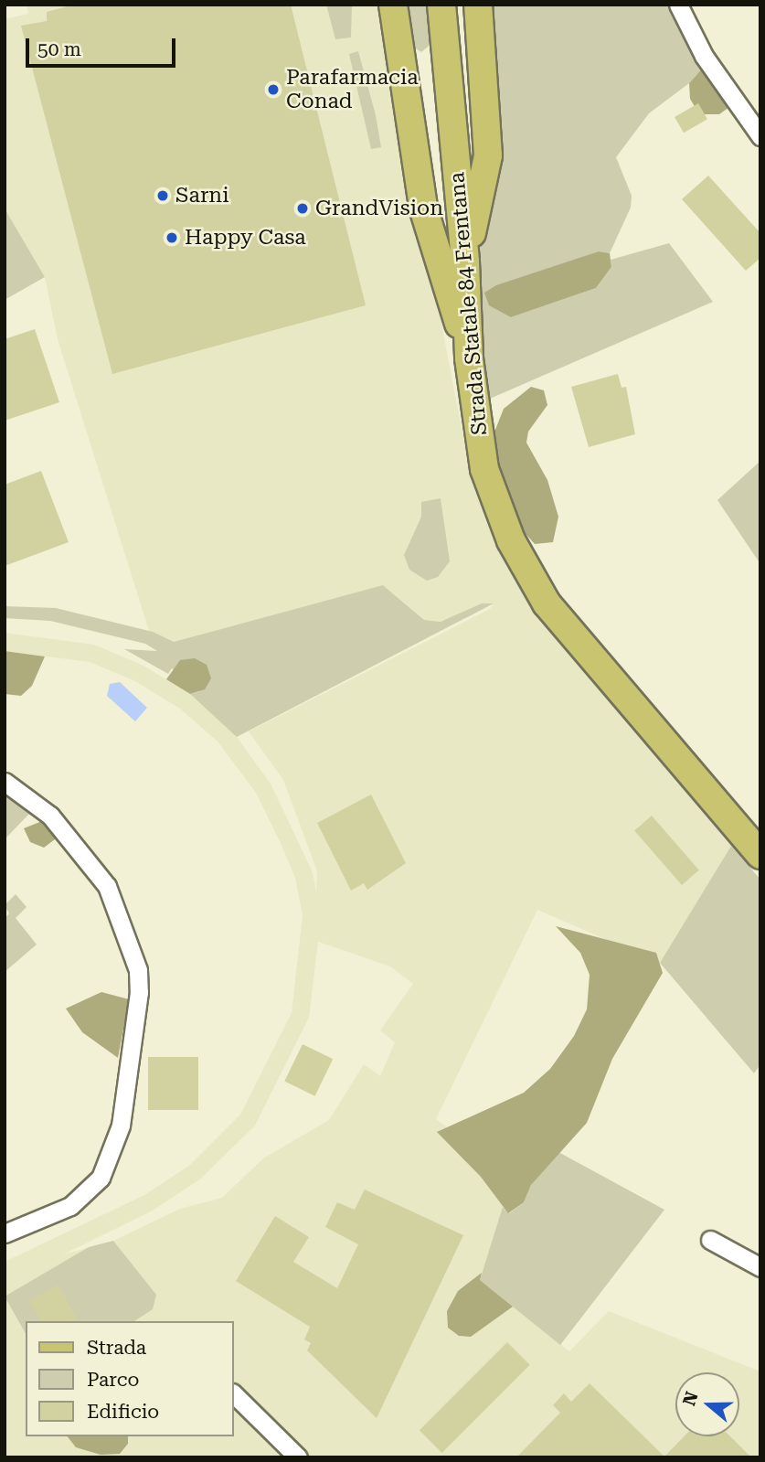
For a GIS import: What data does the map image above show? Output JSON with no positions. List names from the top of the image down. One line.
{"streets":{"main road":["Strada Statale 84 Frentana"]},"places":["Parafarmacia Conad","Sarni","GrandVision","Happy Casa"],"legend":["Strada","Parco","Edificio"],"scale_bar":"50 m","north":"left"}
